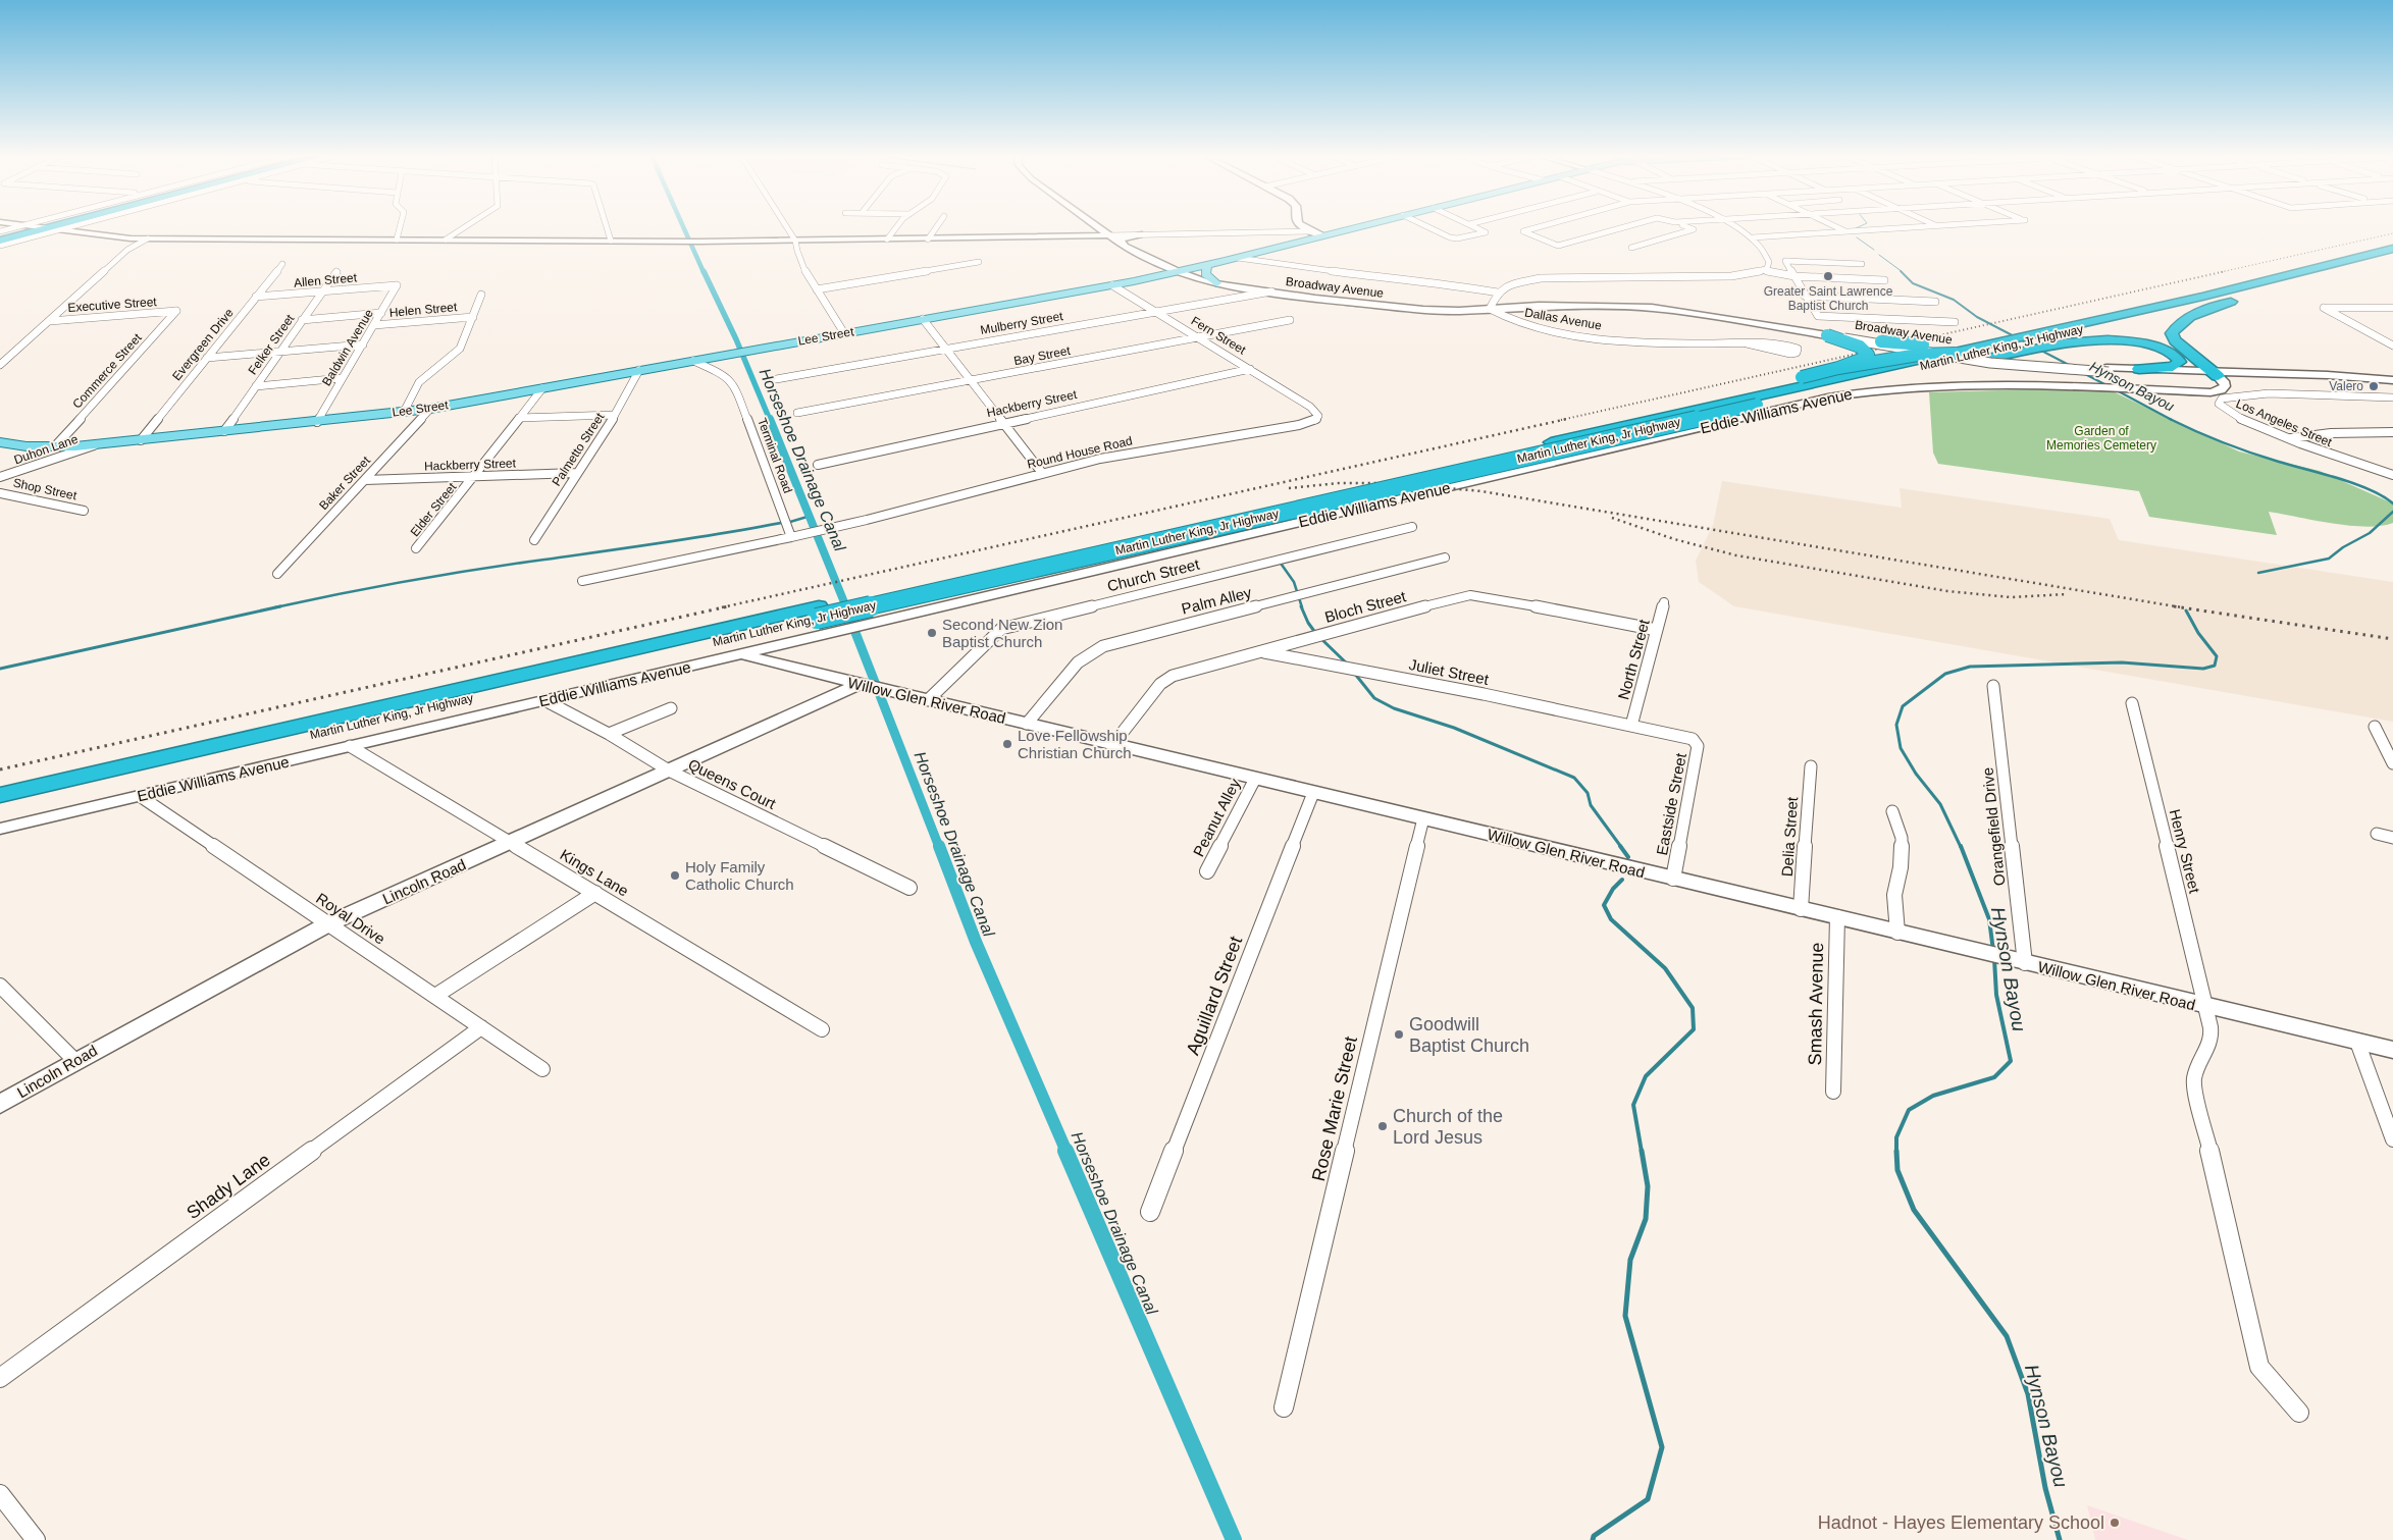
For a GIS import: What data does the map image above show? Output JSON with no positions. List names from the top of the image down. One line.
{"streets":{"highway":["Martin Luther King, Jr Highway"],"main road":["Broadway Avenue","Lee Street","Eddie Williams Avenue","Willow Glen River Road","Lincoln Road"],"street":["Allen Street","Executive Street","Helen Street","Dallas Avenue","Mulberry Street","Fern Street","Evergreen Drive","Felker Street","Baldwin Avenue","Bay Street","Commerce Street","Hackberry Street","Los Angeles Street","Duhon Lane","Palmetto Street","Round House Road","Terminal Road","Baker Street","Shop Street","Elder Street","Church Street","Palm Alley","Bloch Street","North Street","Juliet Street","Queens Court","Eastside Street","Peanut Alley","Orangefield Drive","Delia Street","Henry Street","Kings Lane","Royal Drive","Aguillard Street","Smash Avenue","Rose Marie Street","Shady Lane"]},"crossings":[["Allen Street","Evergreen Drive"],["Allen Street","Felker Street"],["Allen Street","Baldwin Avenue"],["Broadway Avenue","Dallas Avenue"],["Broadway Avenue","Mulberry Street"],["Broadway Avenue","Lee Street"],["Broadway Avenue","Eddie Williams Avenue"],["Executive Street","Commerce Street"],["Helen Street","Baldwin Avenue"],["Mulberry Street","Fern Street"],["Fern Street","Lee Street"],["Fern Street","Bay Street"],["Fern Street","Hackberry Street"],["Fern Street","Round House Road"],["Lee Street","Evergreen Drive"],["Lee Street","Felker Street"],["Lee Street","Baldwin Avenue"],["Lee Street","Commerce Street"],["Lee Street","Duhon Lane"],["Lee Street","Palmetto Street"],["Lee Street","Terminal Road"],["Lee Street","Baker Street"],["Lee Street","Elder Street"],["Martin Luther King, Jr Highway","Eddie Williams Avenue"],["Hackberry Street","Palmetto Street"],["Hackberry Street","Baker Street"],["Hackberry Street","Elder Street"],["Eddie Williams Avenue","Willow Glen River Road"],["Eddie Williams Avenue","Queens Court"],["Eddie Williams Avenue","Kings Lane"],["Eddie Williams Avenue","Royal Drive"],["Round House Road","Terminal Road"],["Church Street","Willow Glen River Road"],["Palm Alley","Willow Glen River Road"],["Bloch Street","North Street"],["Bloch Street","Juliet Street"],["Bloch Street","Willow Glen River Road"],["North Street","Juliet Street"],["North Street","Eastside Street"],["Juliet Street","Eastside Street"],["Willow Glen River Road","Eastside Street"],["Willow Glen River Road","Peanut Alley"],["Willow Glen River Road","Orangefield Drive"],["Willow Glen River Road","Delia Street"],["Willow Glen River Road","Henry Street"],["Willow Glen River Road","Lincoln Road"],["Willow Glen River Road","Aguillard Street"],["Willow Glen River Road","Smash Avenue"],["Willow Glen River Road","Rose Marie Street"],["Queens Court","Lincoln Road"],["Kings Lane","Lincoln Road"],["Lincoln Road","Royal Drive"],["Royal Drive","Shady Lane"]],"water":["Hynson Bayou","Horseshoe Drainage Canal"],"parks":["Garden of Memories Cemetery"],"places":["Greater Saint Lawrence Baptist Church","Valero","Second New Zion Baptist Church","Love Fellowship Christian Church","Holy Family Catholic Church","Goodwill Baptist Church","Church of the Lord Jesus","Hadnot - Hayes Elementary School"]}
